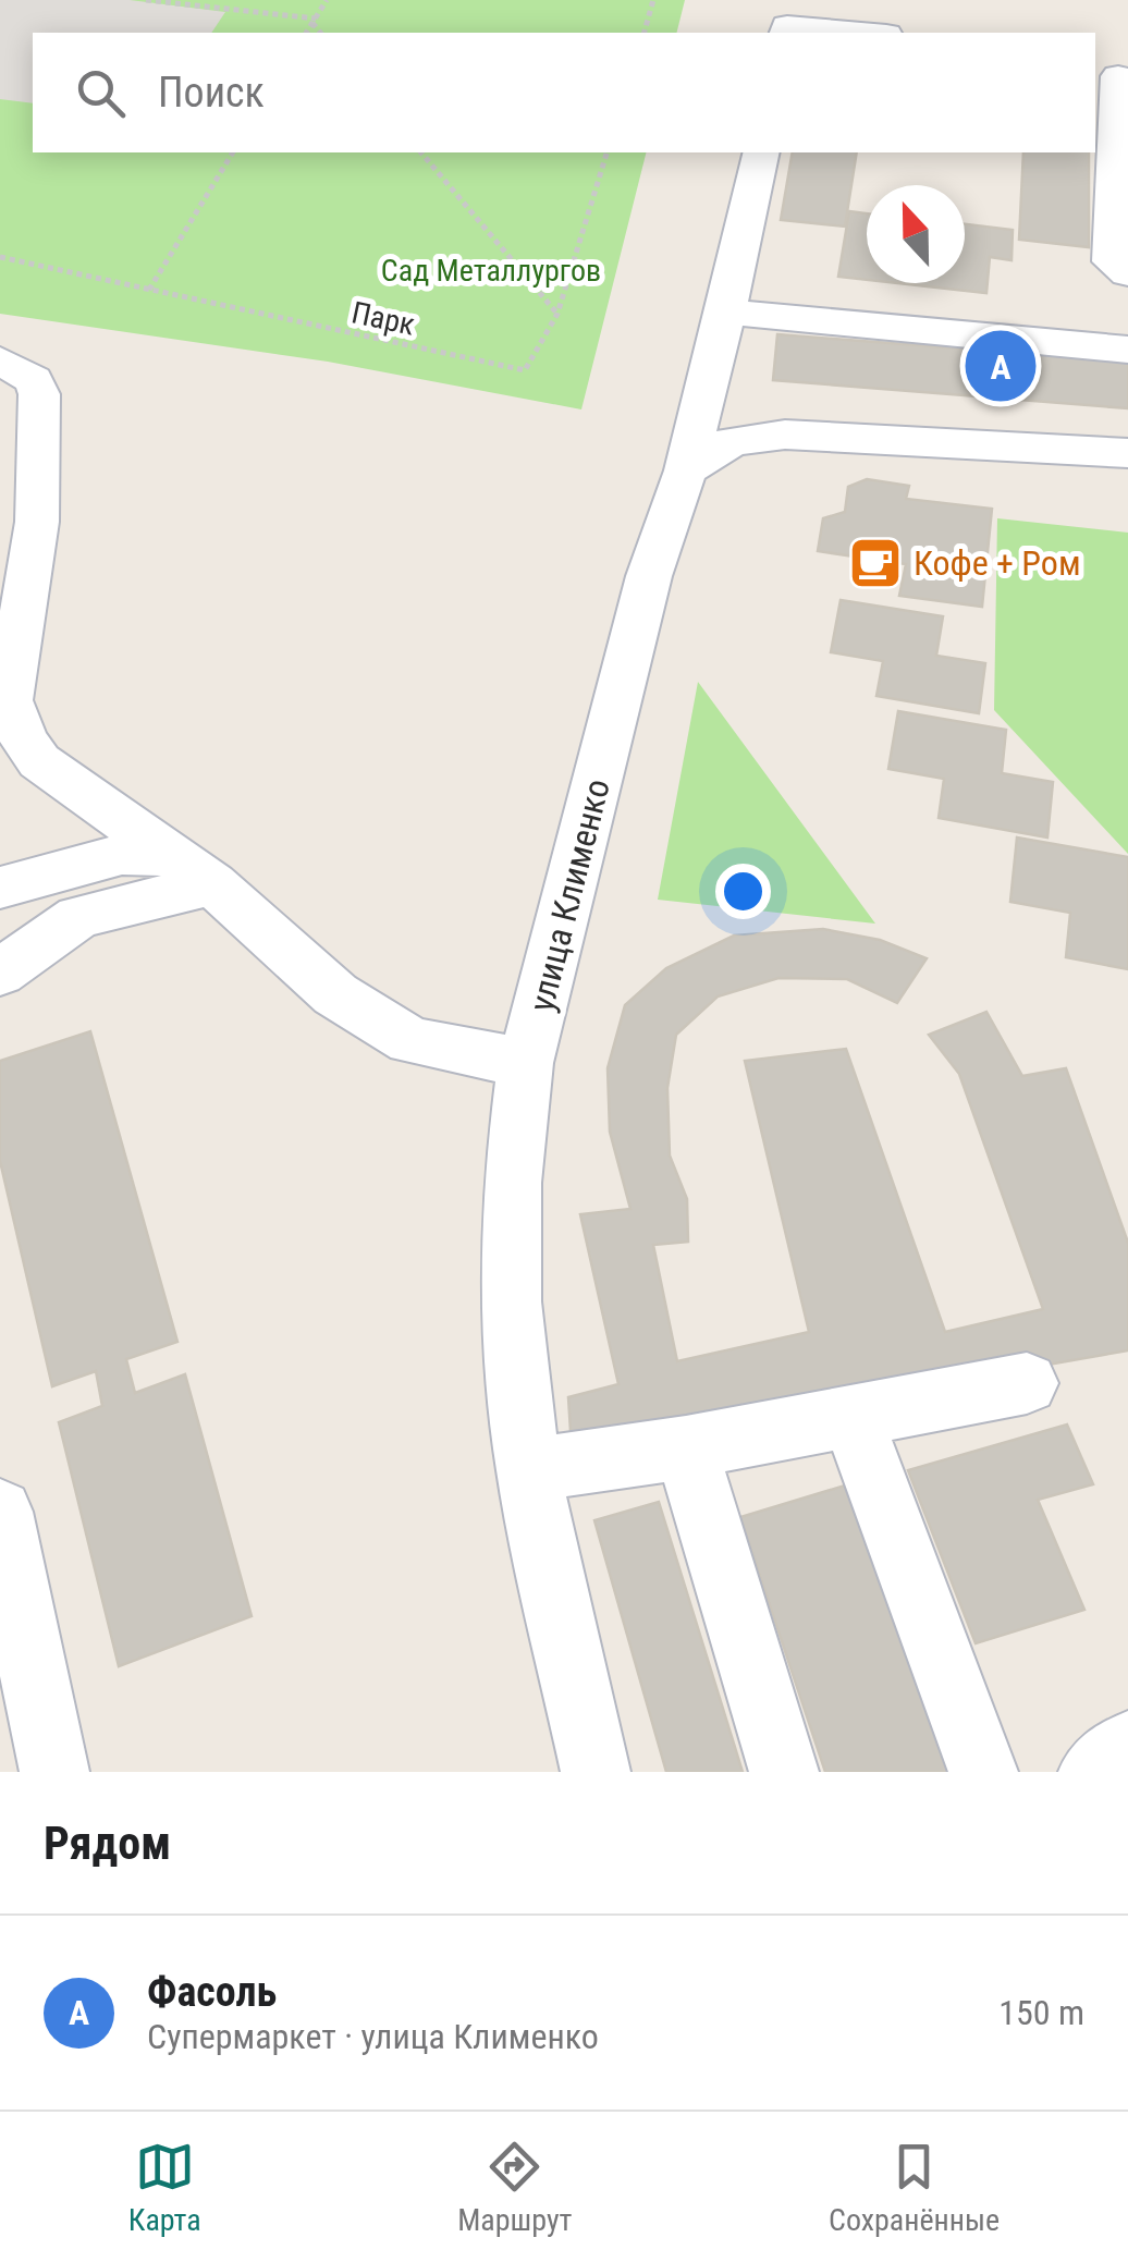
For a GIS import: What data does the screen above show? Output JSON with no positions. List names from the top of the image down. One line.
{"streets":{"street":["улица Клименко"],"path":["Парк"]},"parks":["Сад Металлургов"],"places":{"cafe":["Кофе + Ром"]},"north":"top","page":{"search":"Поиск","pins":"A","heading":"Рядом","list":[{"mark":"A","name":"Фасоль","note":"Супермаркет · улица Клименко","value":"150 m"}],"nav":["Карта","Маршрут","Сохранённые"]}}
